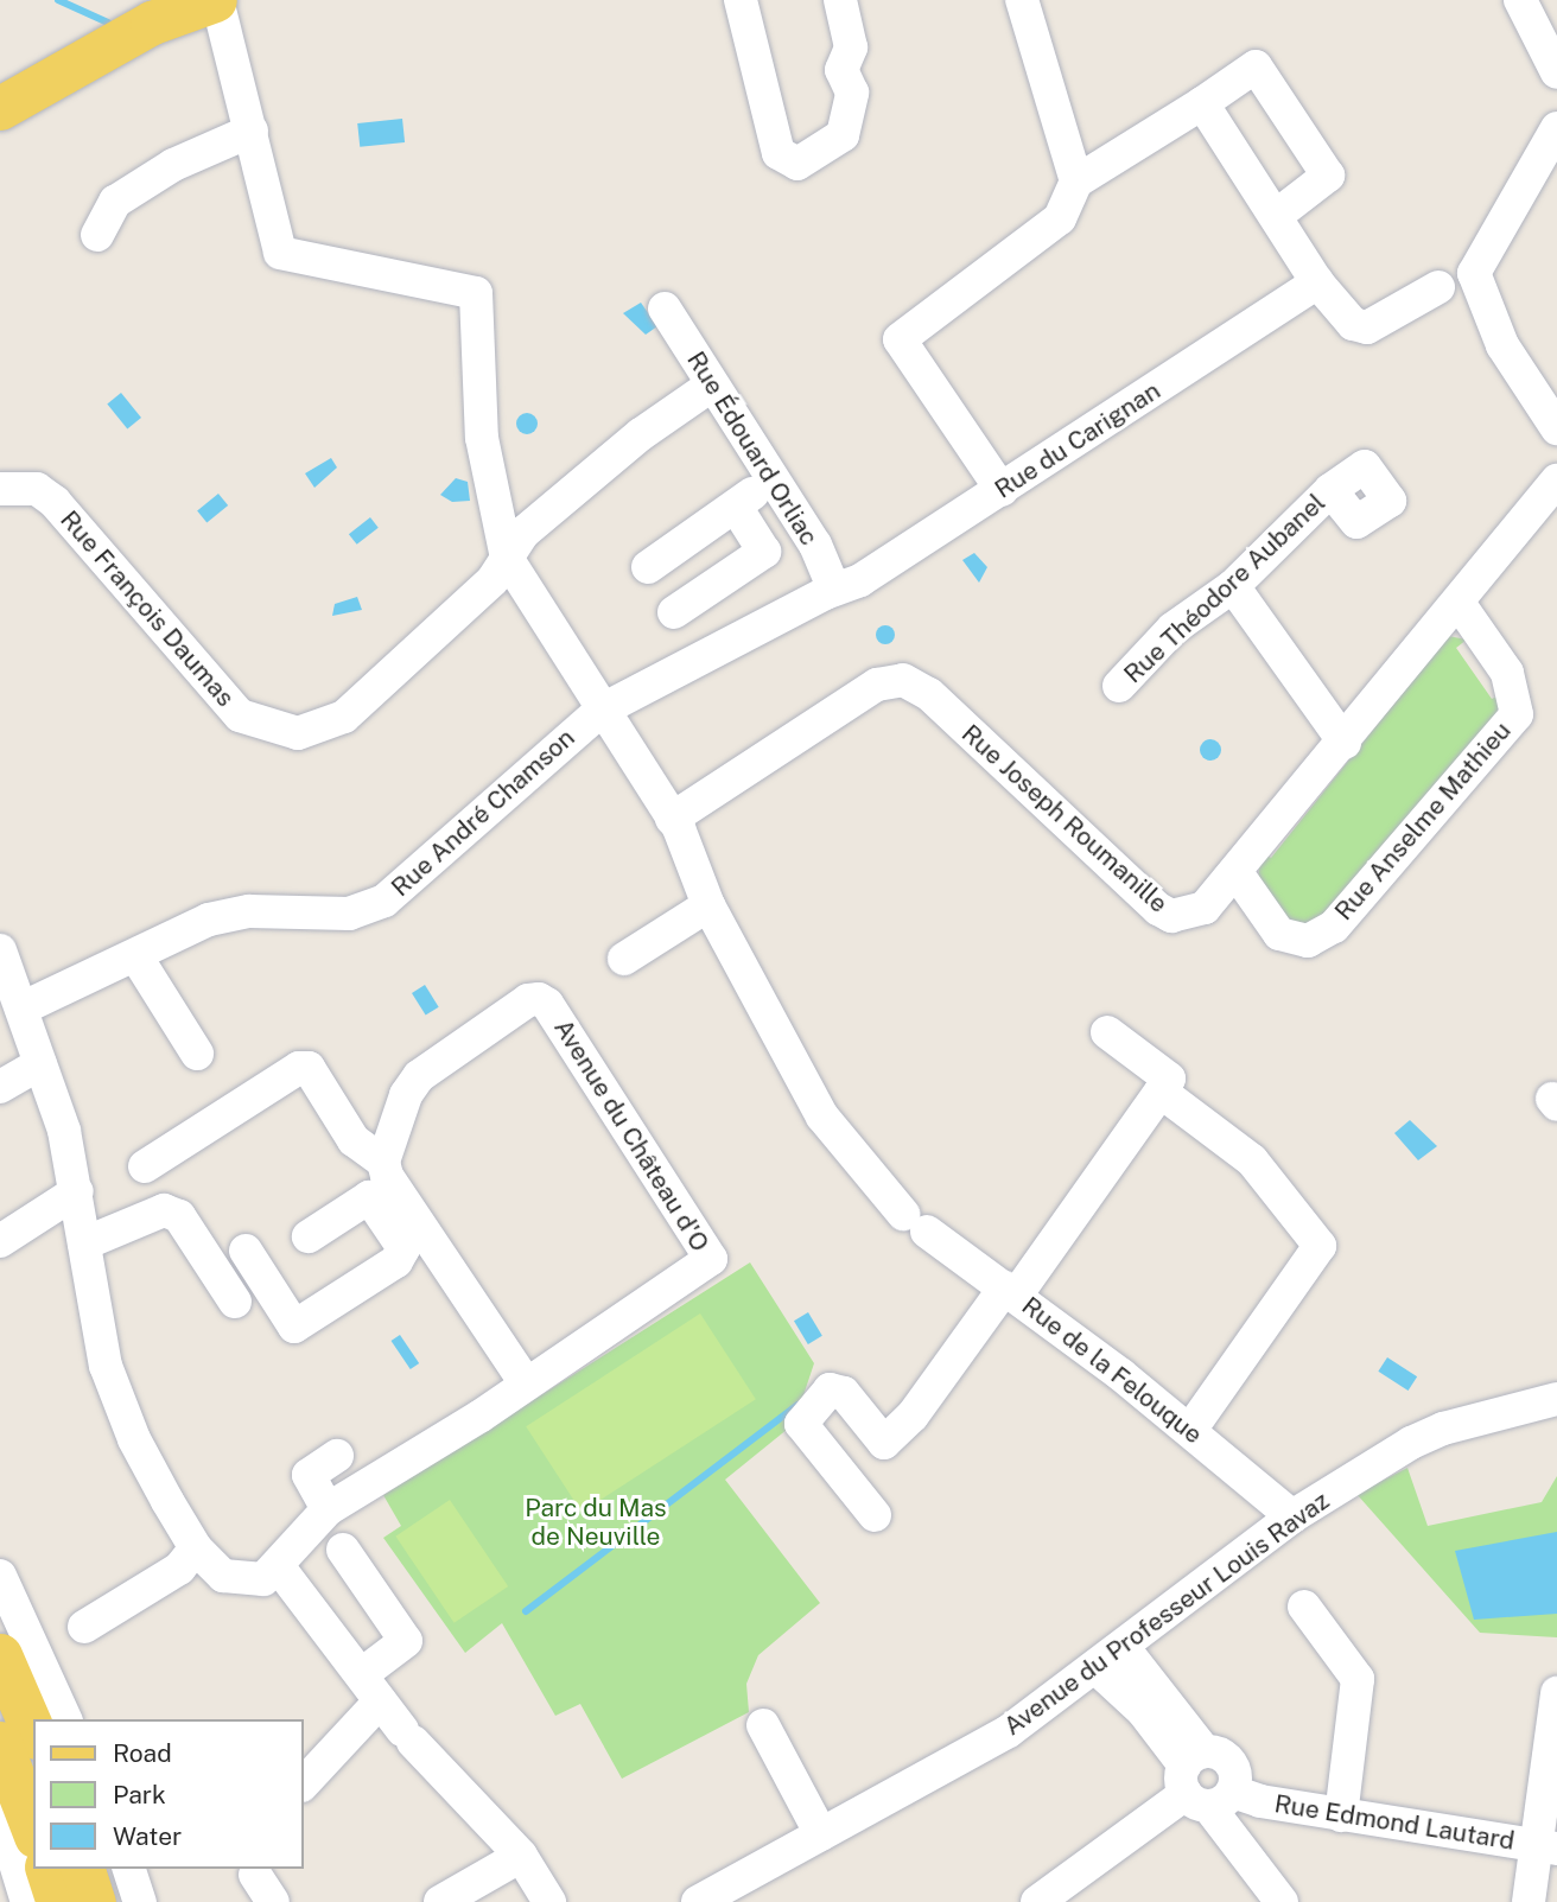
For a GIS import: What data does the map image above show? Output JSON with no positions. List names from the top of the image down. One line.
{"streets":{"street":["Rue du Carignan","Rue Édouard Orliac","Rue Théodore Aubanel","Rue François Daumas","Rue André Chamson","Rue Joseph Roumanille","Rue Anselme Mathieu","Avenue du Château d'O","Rue de la Felouque","Avenue du Professeur Louis Ravaz","Rue Edmond Lautard"]},"crossings":[["Rue du Carignan","Rue Édouard Orliac"],["Rue du Carignan","Rue André Chamson"],["Rue Édouard Orliac","Rue François Daumas"],["Rue Édouard Orliac","Rue André Chamson"],["Rue François Daumas","Rue de la Felouque"],["Rue André Chamson","Rue de la Felouque"],["Rue Joseph Roumanille","Rue Anselme Mathieu"],["Rue Joseph Roumanille","Rue de la Felouque"],["Rue de la Felouque","Avenue du Professeur Louis Ravaz"]],"parks":["Parc du Mas de Neuville"],"legend":["Road","Park","Water"]}
